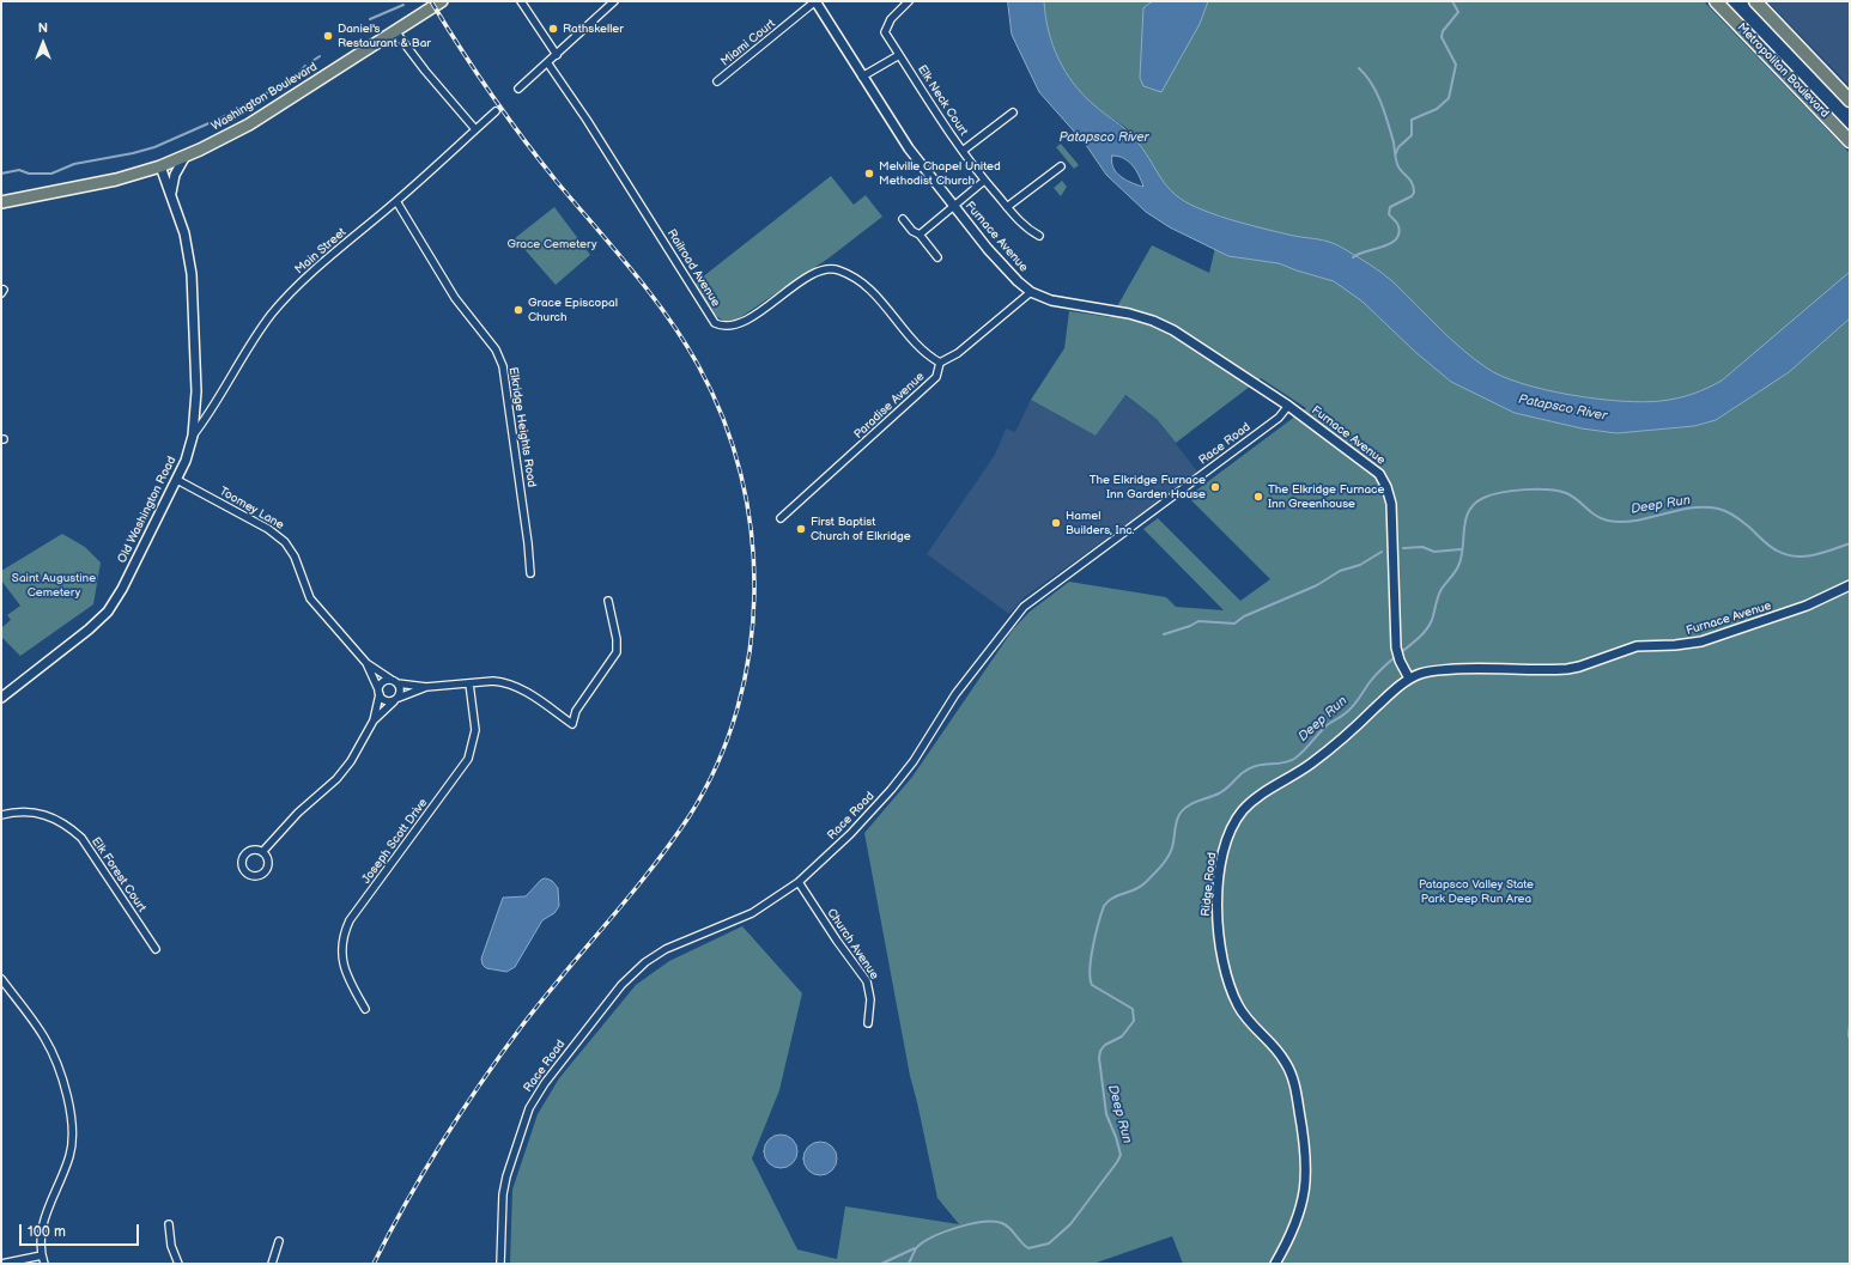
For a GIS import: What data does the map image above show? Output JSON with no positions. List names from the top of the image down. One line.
{"streets":{"highway":["Metropolitan Boulevard"],"main road":["Washington Boulevard"],"street":["Miami Court","Elk Neck Court","Furnace Avenue","Main Street","Railroad Avenue","Paradise Avenue","Elkridge Heights Road","Race Road","Toomey Lane","Old Washington Road","Joseph Scott Drive","Elk Forest Court","Ridge Road","Church Avenue"]},"crossings":[["Miami Court","Furnace Avenue"],["Washington Boulevard","Old Washington Road"],["Furnace Avenue","Race Road"],["Furnace Avenue","Ridge Road"],["Main Street","Elkridge Heights Road"],["Main Street","Old Washington Road"],["Railroad Avenue","Paradise Avenue"],["Race Road","Church Avenue"],["Toomey Lane","Old Washington Road"]],"water":["Patapsco River","Deep Run"],"parks":["Grace Cemetery","Saint Augustine Cemetery","Patapsco Valley State Park Deep Run Area"],"places":["Rathskeller","Daniel's Restaurant & Bar","Melville Chapel United Methodist Church","Grace Episcopal Church","The Elkridge Furnace Inn Garden House","The Elkridge Furnace Inn Greenhouse","Hamel Builders, Inc.","First Baptist Church of Elkridge"],"scale_bar":"100 m","north":"top"}
